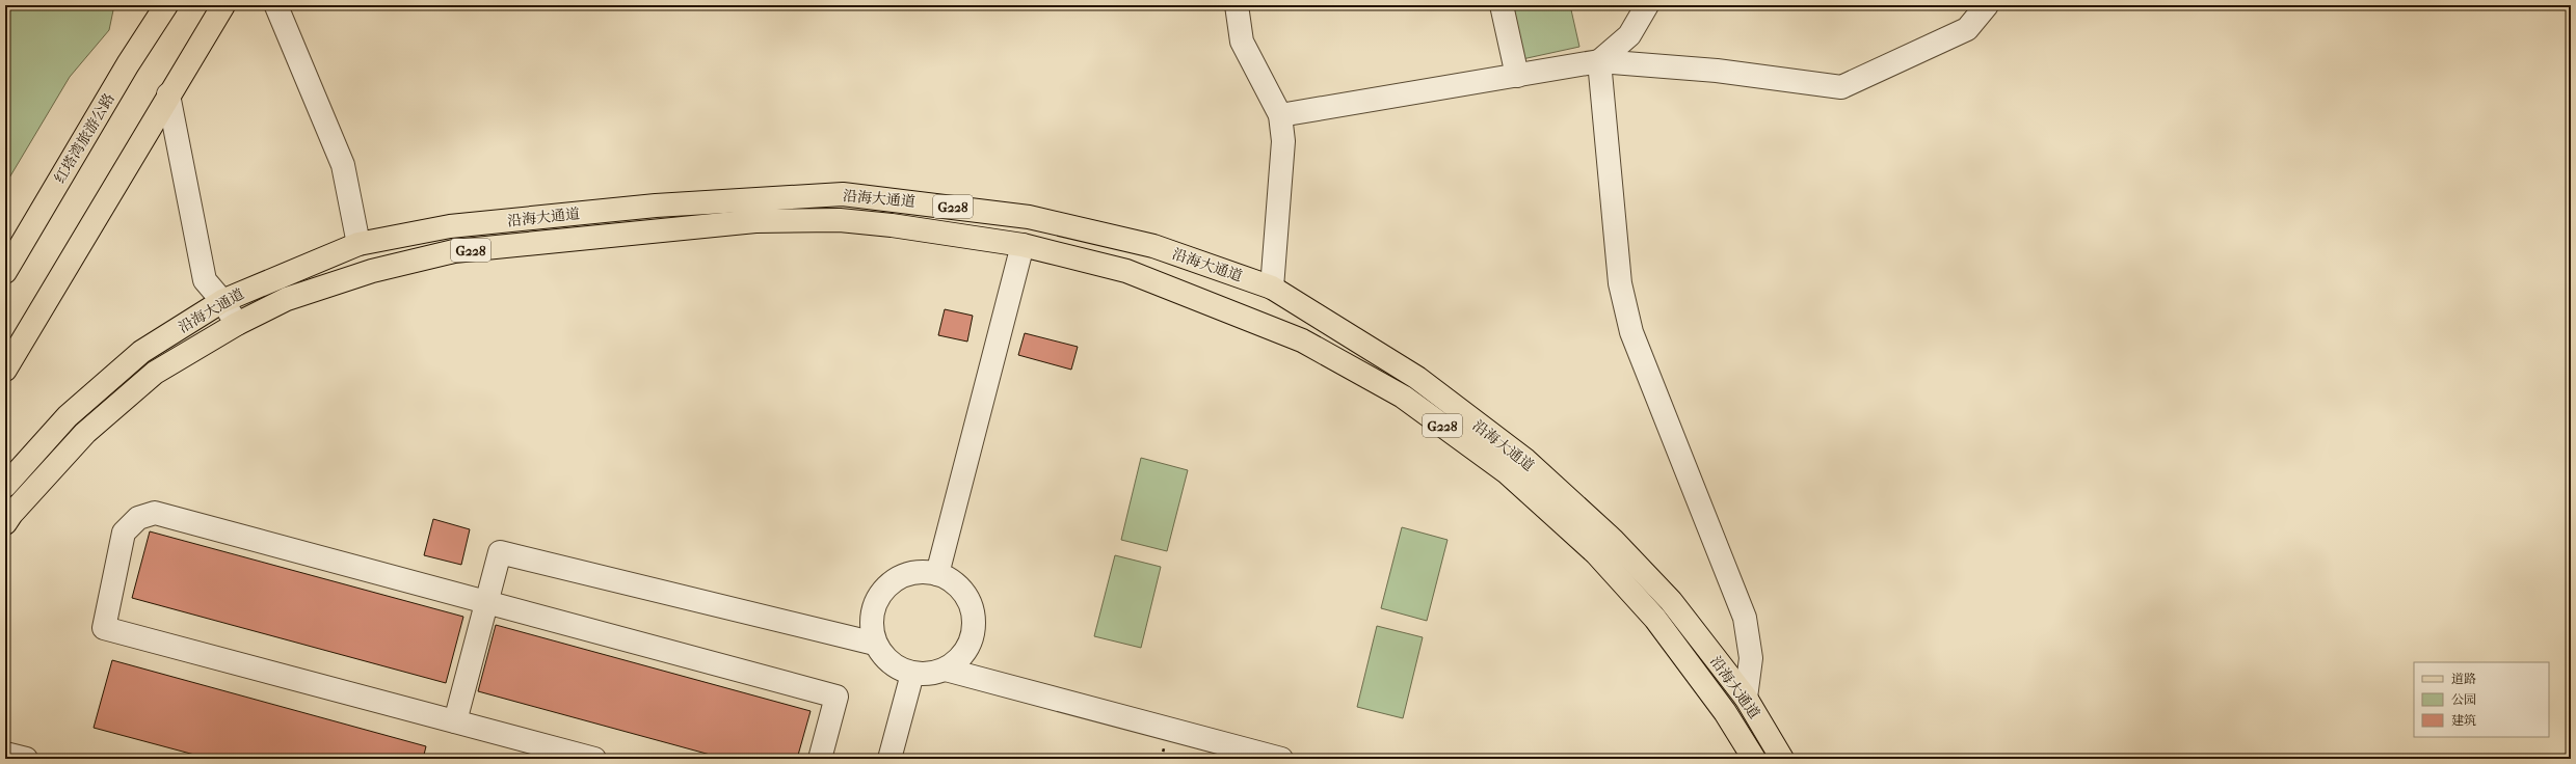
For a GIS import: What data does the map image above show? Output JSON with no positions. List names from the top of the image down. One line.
{"streets":{"main road":["红塔湾旅游公路","沿海大通道","G228"]},"legend":["道路","公园","建筑"]}
